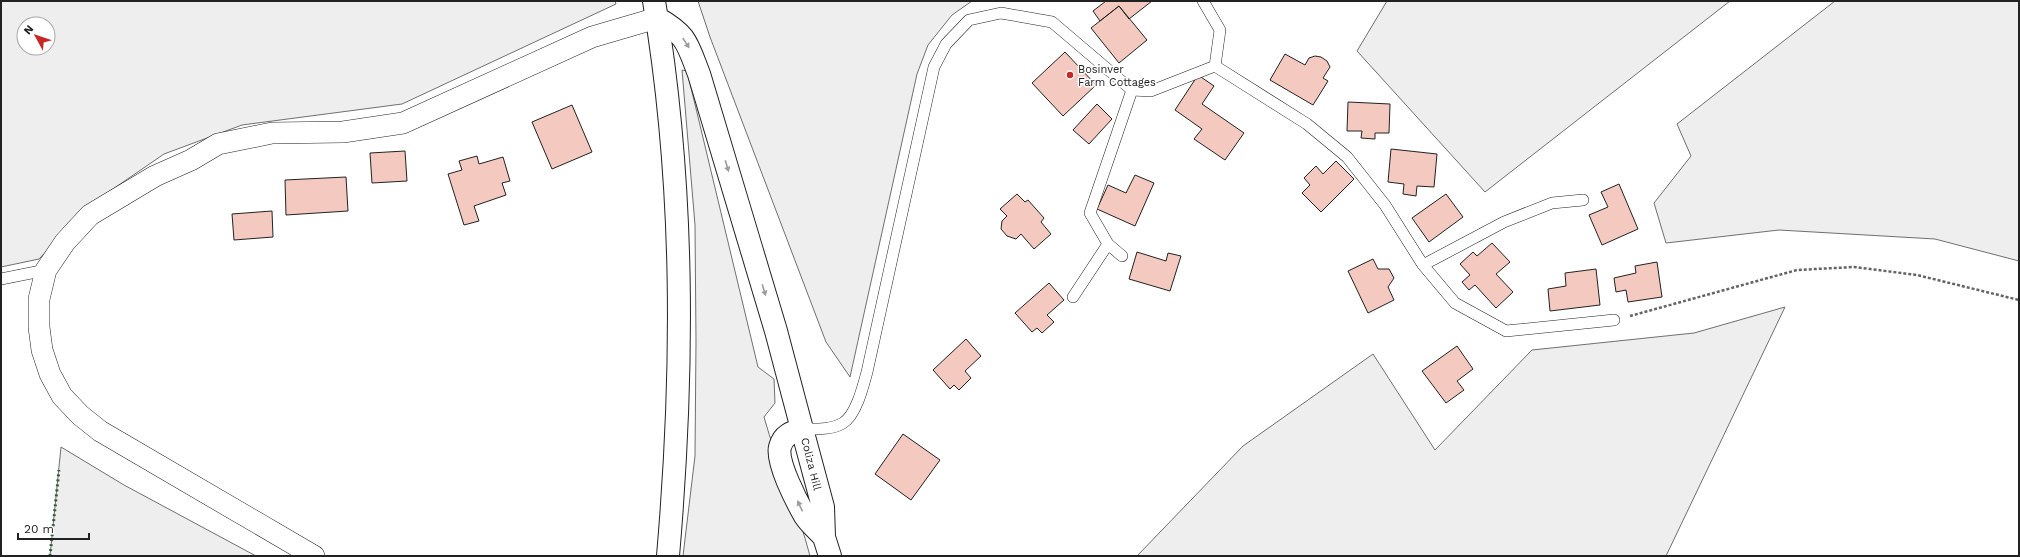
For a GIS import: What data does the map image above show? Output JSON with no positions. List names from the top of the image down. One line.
{"streets":{"main road":["Coliza Hill"]},"places":["Bosinver Farm Cottages"],"scale_bar":"20 m","north":"top left"}
